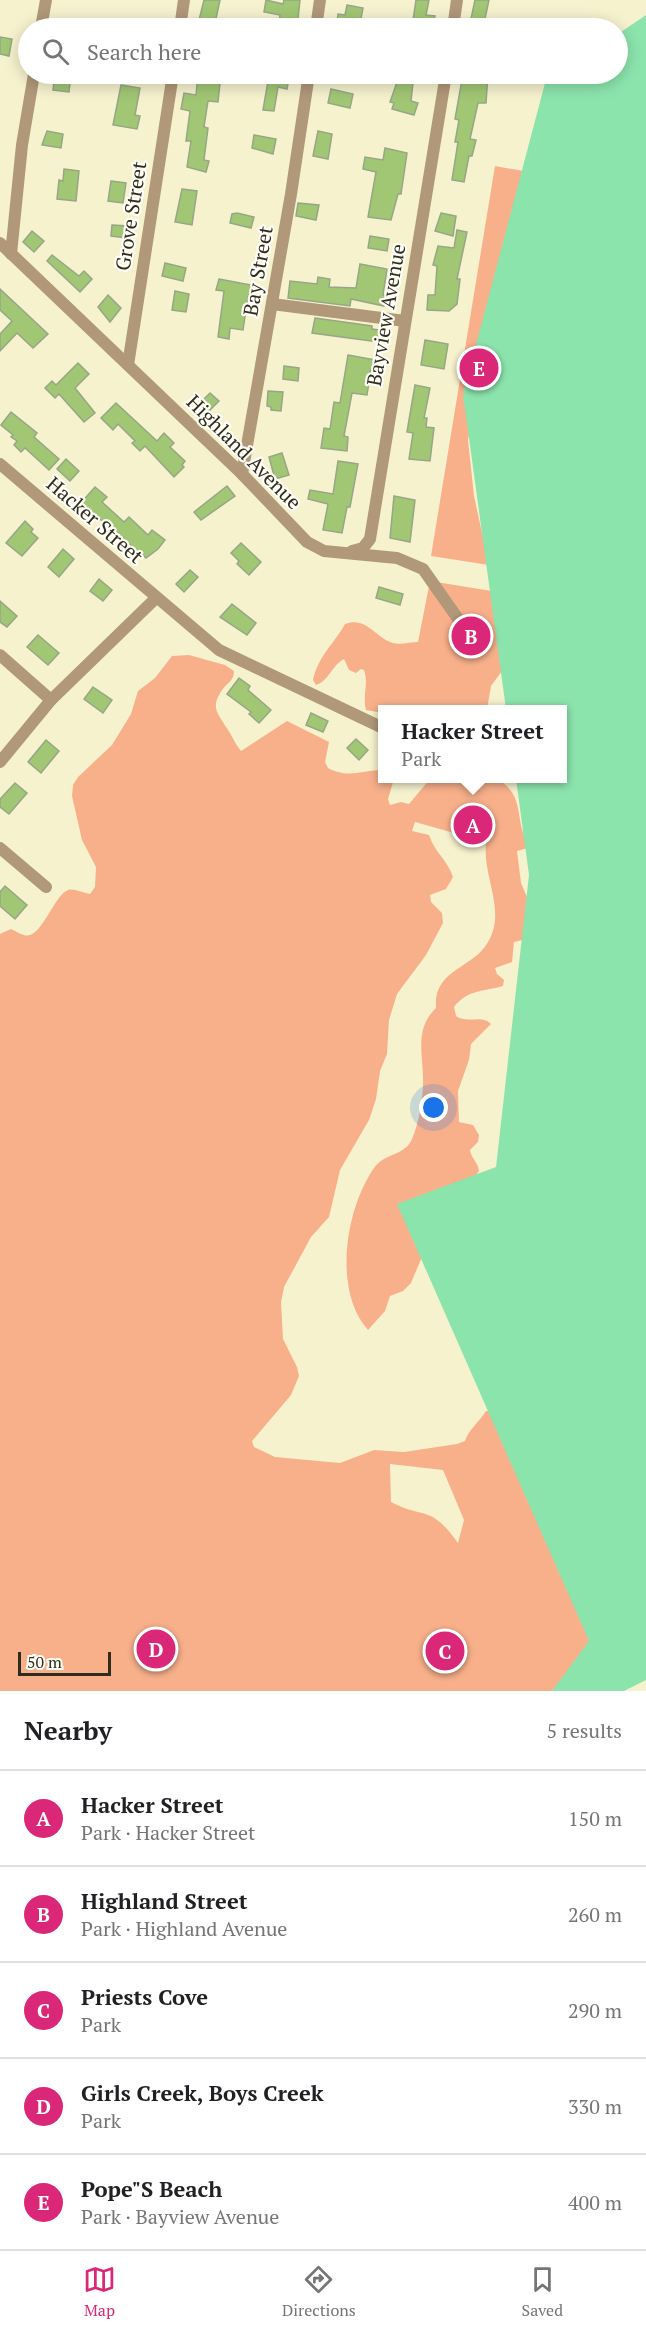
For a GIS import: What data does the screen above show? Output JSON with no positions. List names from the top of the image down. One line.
{"streets":{"street":["Grove Street","Bay Street","Bayview Avenue","Highland Avenue","Hacker Street"]},"crossings":[["Grove Street","Highland Avenue"],["Bay Street","Highland Avenue"],["Bayview Avenue","Highland Avenue"]],"scale_bar":"50 m","page":{"search":"Search here","pins":["E","B","A","D","C"],"popup":["Hacker Street","Park"],"scale":"50 m","heading":["Nearby","5 results"],"list":[{"mark":"A","name":"Hacker Street","note":"Park · Hacker Street","value":"150 m"},{"mark":"B","name":"Highland Street","note":"Park · Highland Avenue","value":"260 m"},{"mark":"C","name":"Priests Cove","note":"Park","value":"290 m"},{"mark":"D","name":"Girls Creek, Boys Creek","note":"Park","value":"330 m"},{"mark":"E","name":"Pope\"S Beach","note":"Park · Bayview Avenue","value":"400 m"}],"nav":["Map","Directions","Saved"]}}
